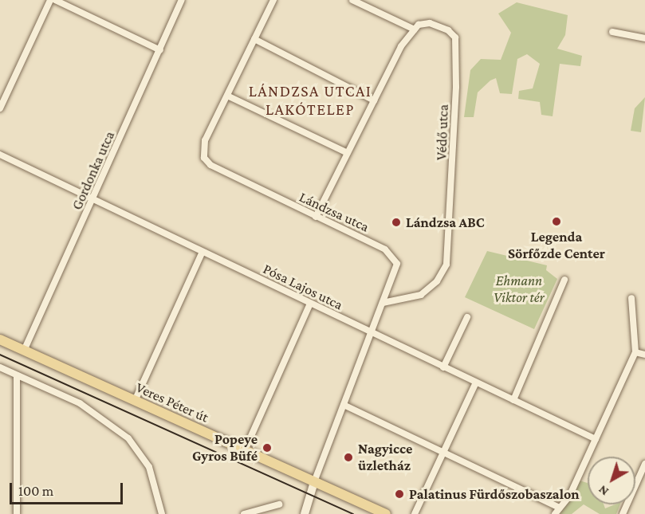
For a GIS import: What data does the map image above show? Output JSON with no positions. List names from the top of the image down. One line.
{"streets":{"main road":["Veres Péter út"],"street":["Védő utca","Gordonka utca","Lándzsa utca","Pósa Lajos utca"]},"crossings":[["Védő utca","Lándzsa utca"],["Gordonka utca","Pósa Lajos utca"],["Gordonka utca","Veres Péter út"],["Lándzsa utca","Pósa Lajos utca"],["Lándzsa utca","Veres Péter út"]],"districts":["LÁNDZSA UTCAI LAKÓTELEP"],"parks":["Ehmann Viktor tér"],"places":["Legenda Sörfőzde Center","Lándzsa ABC","Popeye Gyros Büfé","Nagyicce üzletház","Palatinus Fürdőszobaszalon"],"scale_bar":"100 m","north":"bottom left"}
